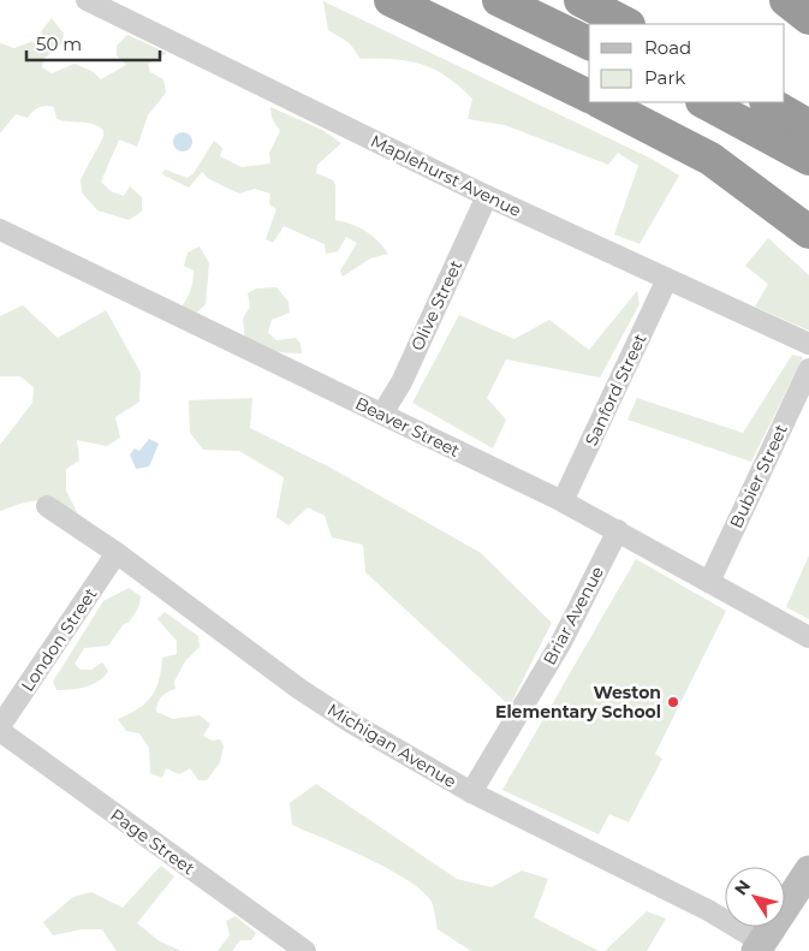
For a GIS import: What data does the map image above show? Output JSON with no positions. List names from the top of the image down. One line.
{"streets":{"street":["Maplehurst Avenue","Olive Street","Sanford Street","Beaver Street","Bubier Street","Briar Avenue","London Street","Michigan Avenue","Page Street"]},"crossings":[["Maplehurst Avenue","Olive Street"],["Maplehurst Avenue","Sanford Street"],["Olive Street","Beaver Street"],["Sanford Street","Beaver Street"],["Beaver Street","Bubier Street"],["Beaver Street","Briar Avenue"],["Briar Avenue","Michigan Avenue"],["London Street","Michigan Avenue"]],"places":["Weston Elementary School"],"legend":["Road","Park"],"scale_bar":"50 m","north":"top left"}
